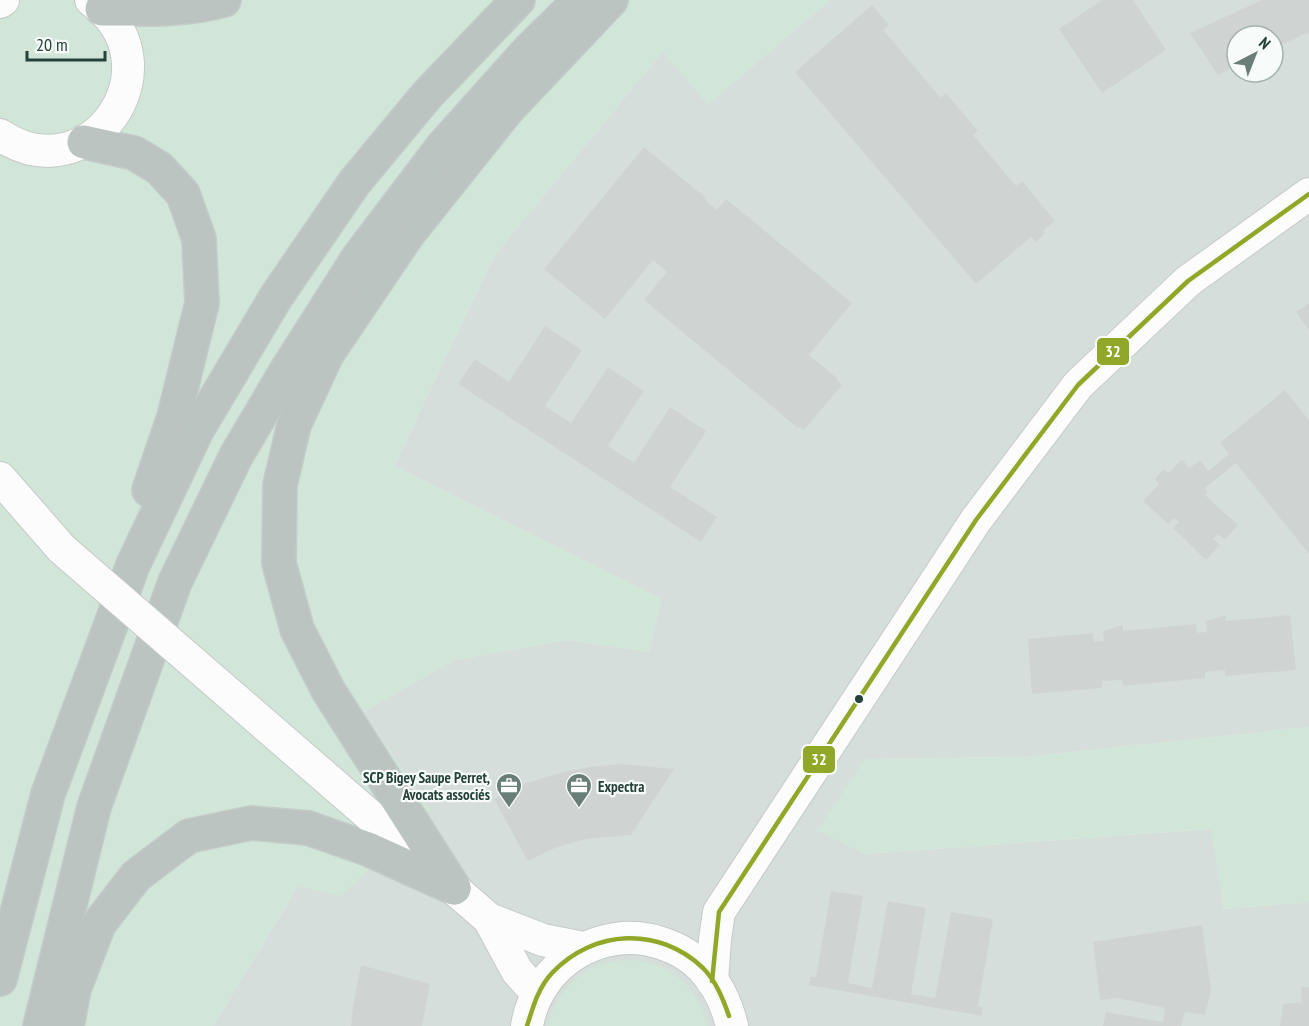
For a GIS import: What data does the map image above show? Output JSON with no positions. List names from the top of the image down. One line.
{"places":{"office":["SCP Bigey Saupe Perret, Avocats associés","Expectra"]},"lines":["transit line 32"],"scale_bar":"20 m","north":"top right"}
